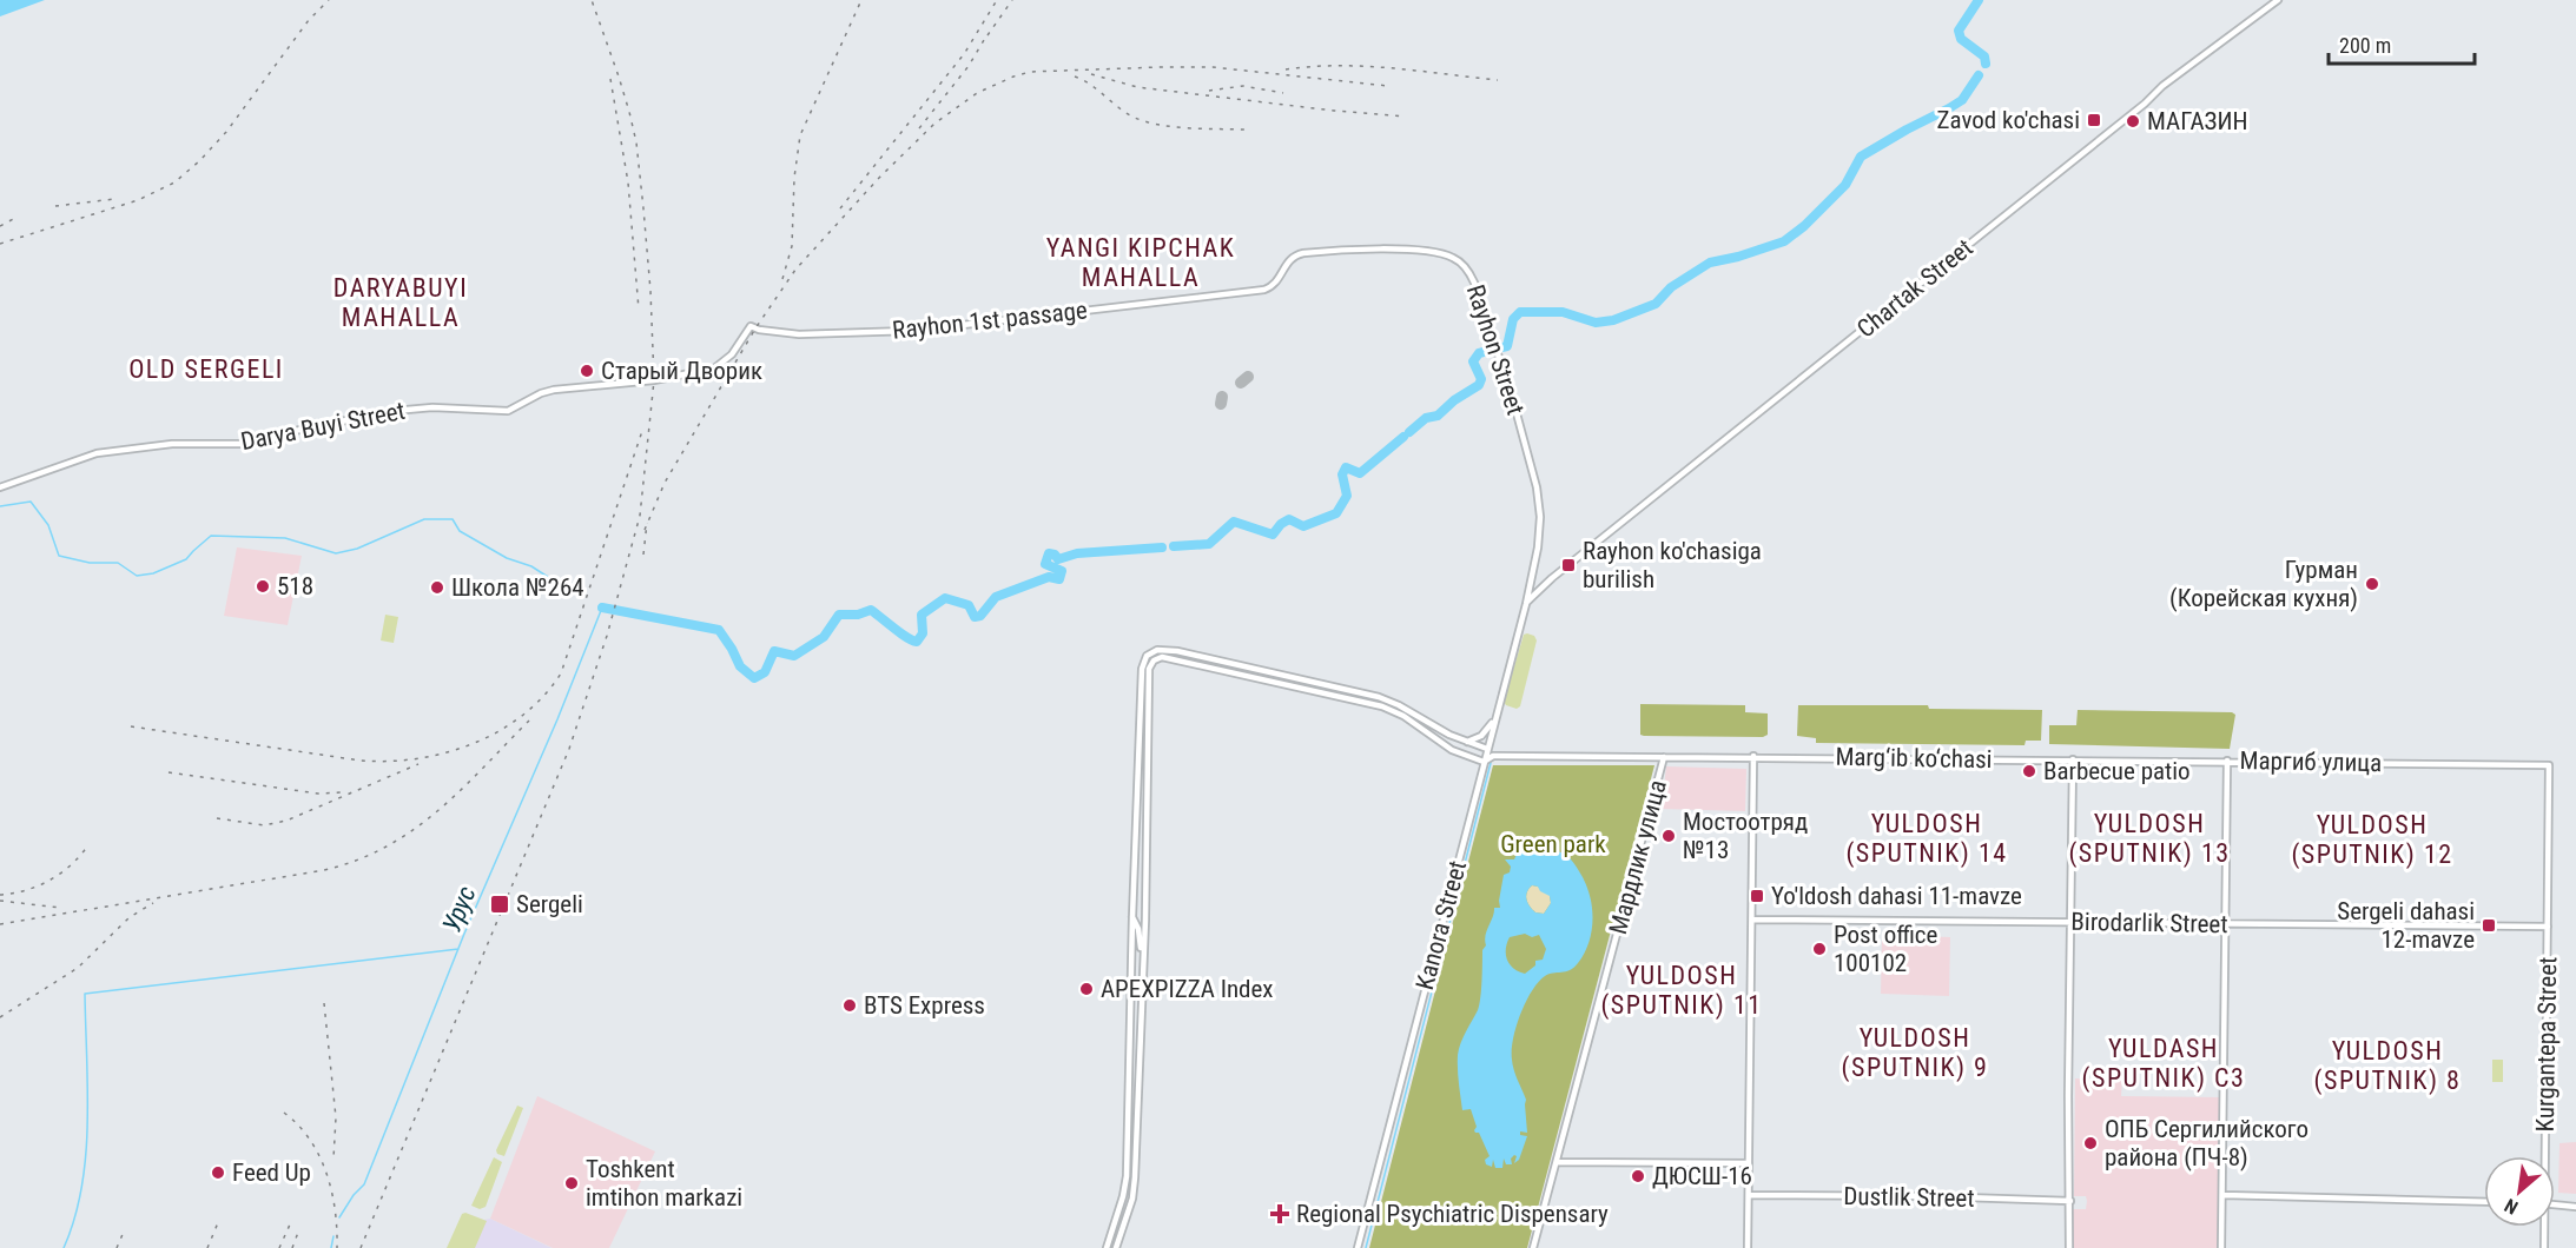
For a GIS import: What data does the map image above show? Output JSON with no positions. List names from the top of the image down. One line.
{"streets":{"street":["Chartak Street","Rayhon 1st passage","Rayhon Street","Darya Buyi Street","Marg‘ib ko‘chasi","Маргиб улица","Мардлик улица","Birodarlik Street","Kanora Street","Kurgantepa Street","Dustlik Street"]},"crossings":[["Chartak Street","Rayhon Street"],["Chartak Street","Kanora Street"],["Rayhon 1st passage","Rayhon Street"],["Rayhon 1st passage","Darya Buyi Street"],["Rayhon Street","Kanora Street"],["Marg‘ib ko‘chasi","Маргиб улица"],["Marg‘ib ko‘chasi","Мардлик улица"],["Маргиб улица","Kurgantepa Street"],["Birodarlik Street","Kurgantepa Street"]],"districts":["YANGI KIPCHAK MAHALLA","DARYABUYI MAHALLA","OLD SERGELI","YULDOSH (SPUTNIK) 14","YULDOSH (SPUTNIK) 13","YULDOSH (SPUTNIK) 12","YULDOSH (SPUTNIK) 11","YULDOSH (SPUTNIK) 9","YULDASH (SPUTNIK) С3","YULDOSH (SPUTNIK) 8"],"water":["Урус"],"parks":["Green park"],"places":{"transit":["Zavod ko'chasi","Rayhon ko'chasiga burilish","Yo'ldosh dahasi 11-mavze","Sergeli","Sergeli dahasi 12-mavze"],"other":["МАГАЗИН","Старый Дворик","Гурман (Корейская кухня)","518","Школа №264","Barbecue patio","Мостоотряд №13","Post office 100102","APEXPIZZA Index","BTS Express","ОПБ Сергилийского района (ПЧ-8)","Feed Up","ДЮСШ-16","Toshkent imtihon markazi"],"health":["Regional Psychiatric Dispensary"]},"scale_bar":"200 m","north":"bottom left"}
